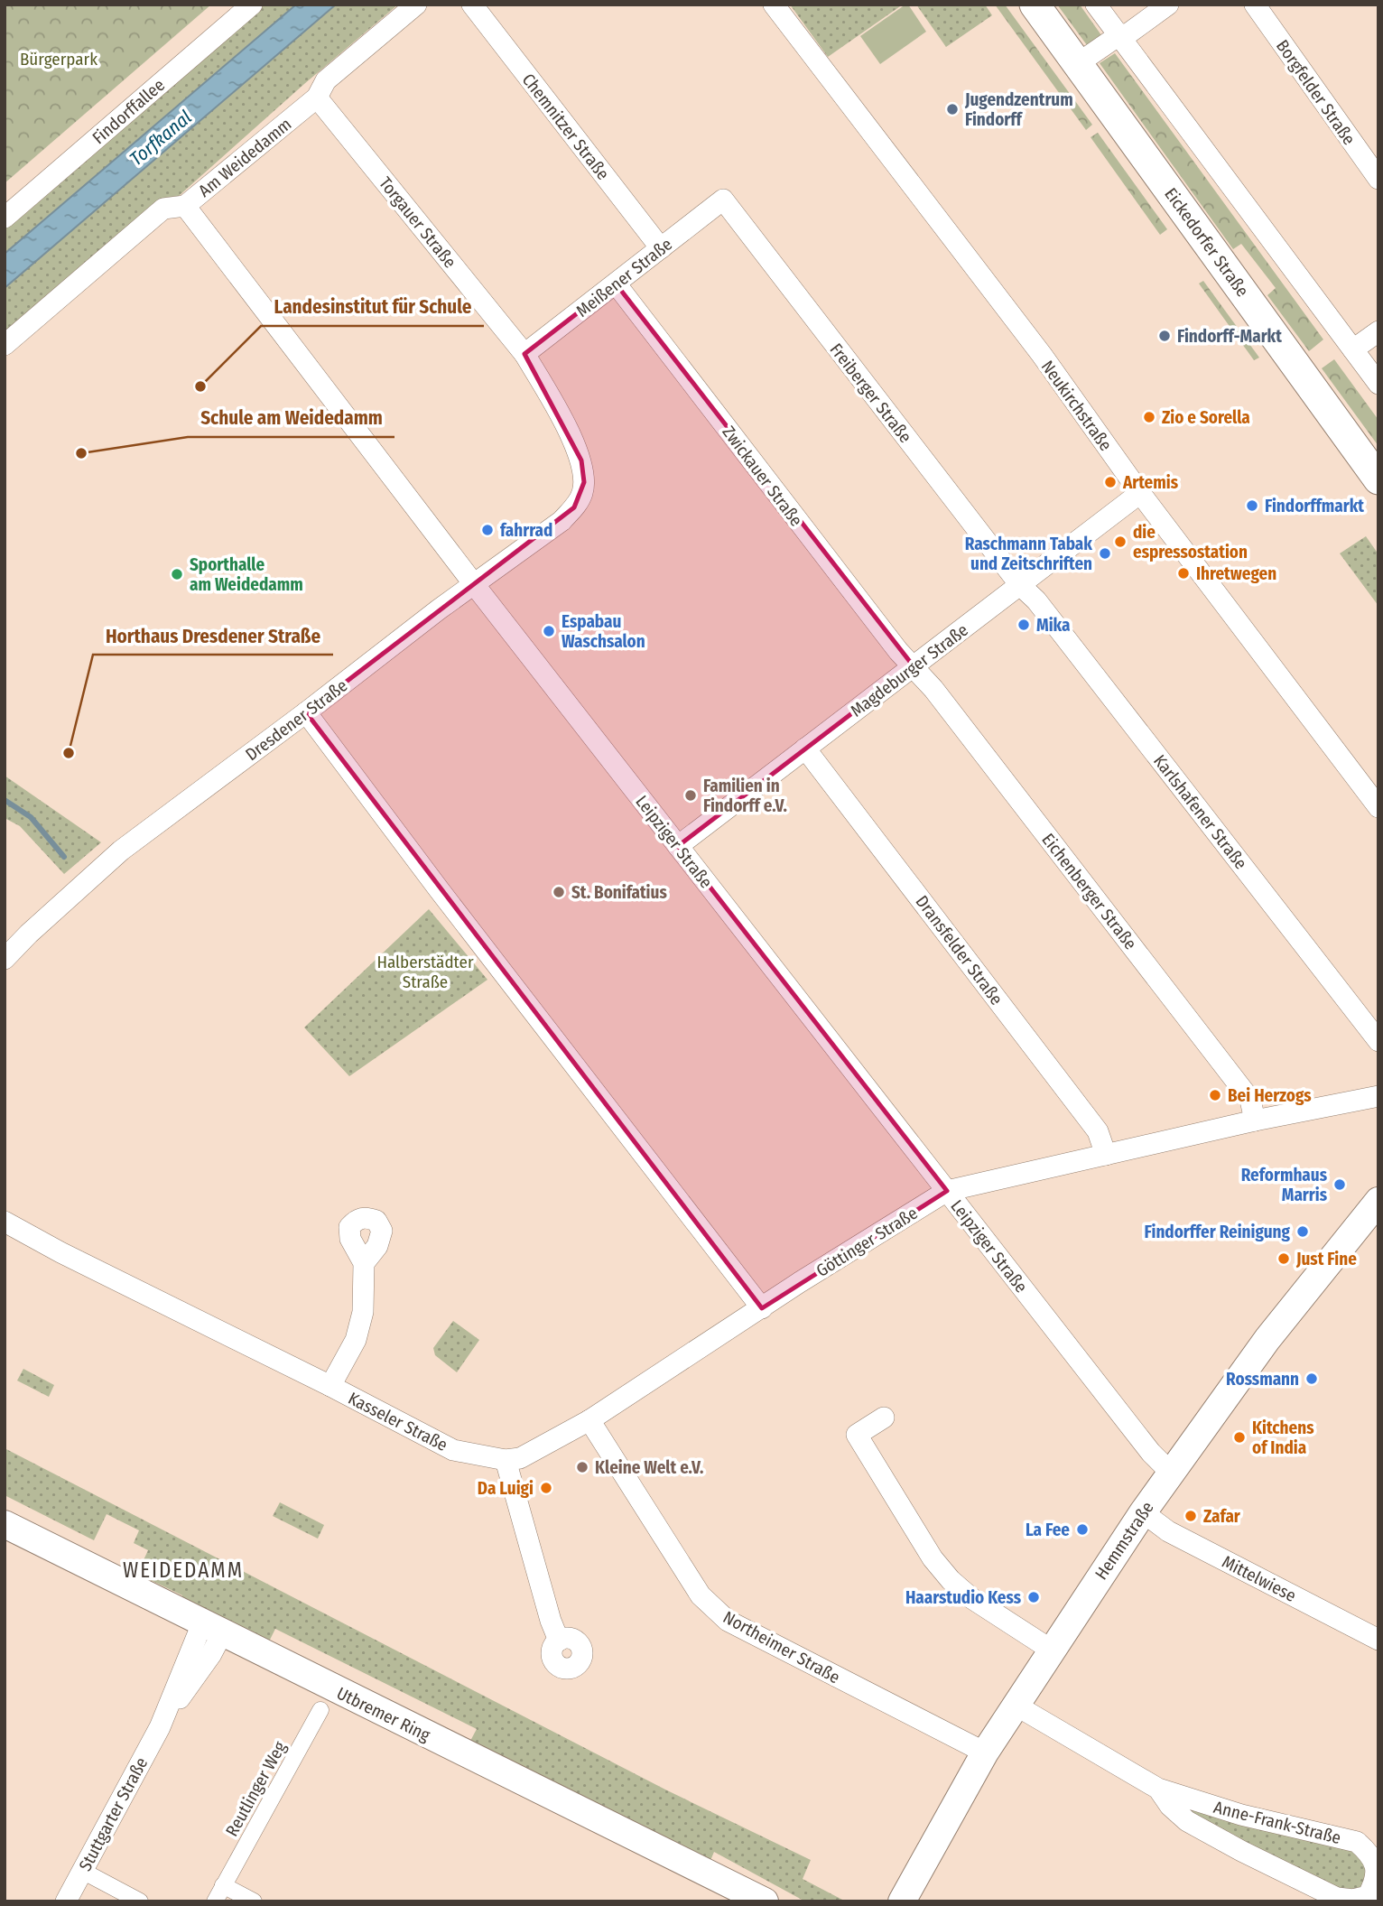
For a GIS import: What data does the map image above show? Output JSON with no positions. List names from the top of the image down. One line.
{"streets":{"main road":["Eickedorfer Straße"],"street":["Borgfelder Straße","Findorffallee","Chemnitzer Straße","Am Weidedamm","Torgauer Straße","Meißener Straße","Freiberger Straße","Neukirchstraße","Zwickauer Straße","Magdeburger Straße","Dresdener Straße","Karlshafener Straße","Leipziger Straße","Eichenberger Straße","Dransfelder Straße","Göttinger Straße","Kasseler Straße","Hemmstraße","Mittelwiese","Northeimer Straße","Utbremer Ring","Reutlinger Weg","Stuttgarter Straße","Anne-Frank-Straße"]},"crossings":[["Chemnitzer Straße","Meißener Straße"],["Am Weidedamm","Torgauer Straße"],["Am Weidedamm","Leipziger Straße"],["Torgauer Straße","Meißener Straße"],["Torgauer Straße","Dresdener Straße"],["Meißener Straße","Freiberger Straße"],["Meißener Straße","Zwickauer Straße"],["Freiberger Straße","Magdeburger Straße"],["Freiberger Straße","Karlshafener Straße"],["Neukirchstraße","Magdeburger Straße"],["Zwickauer Straße","Magdeburger Straße"],["Zwickauer Straße","Eichenberger Straße"],["Magdeburger Straße","Karlshafener Straße"],["Magdeburger Straße","Leipziger Straße"],["Magdeburger Straße","Eichenberger Straße"],["Magdeburger Straße","Dransfelder Straße"],["Dresdener Straße","Leipziger Straße"],["Leipziger Straße","Göttinger Straße"],["Leipziger Straße","Hemmstraße"],["Eichenberger Straße","Göttinger Straße"],["Dransfelder Straße","Göttinger Straße"],["Göttinger Straße","Kasseler Straße"],["Göttinger Straße","Northeimer Straße"],["Hemmstraße","Mittelwiese"],["Hemmstraße","Northeimer Straße"],["Hemmstraße","Anne-Frank-Straße"],["Utbremer Ring","Stuttgarter Straße"]],"districts":["WEIDEDAMM"],"water":["Torfkanal"],"parks":["Bürgerpark","Halberstädter Straße"],"places":["Jugendzentrum Findorff","Findorff-Markt","Landesinstitut für Schule","Zio e Sorella","Schule am Weidedamm","Artemis","Findorffmarkt","fahrrad","die espressostation","Raschmann Tabak und Zeitschriften","Ihretwegen","Sporthalle am Weidedamm","Mika","Espabau Waschsalon","Horthaus Dresdener Straße","Familien in Findorff e.V.","St. Bonifatius","Bei Herzogs","Reformhaus Marris","Findorffer Reinigung","Just Fine","Rossmann","Kitchens of India","Kleine Welt e.V.","Da Luigi","Zafar","La Fee","Haarstudio Kess"]}
